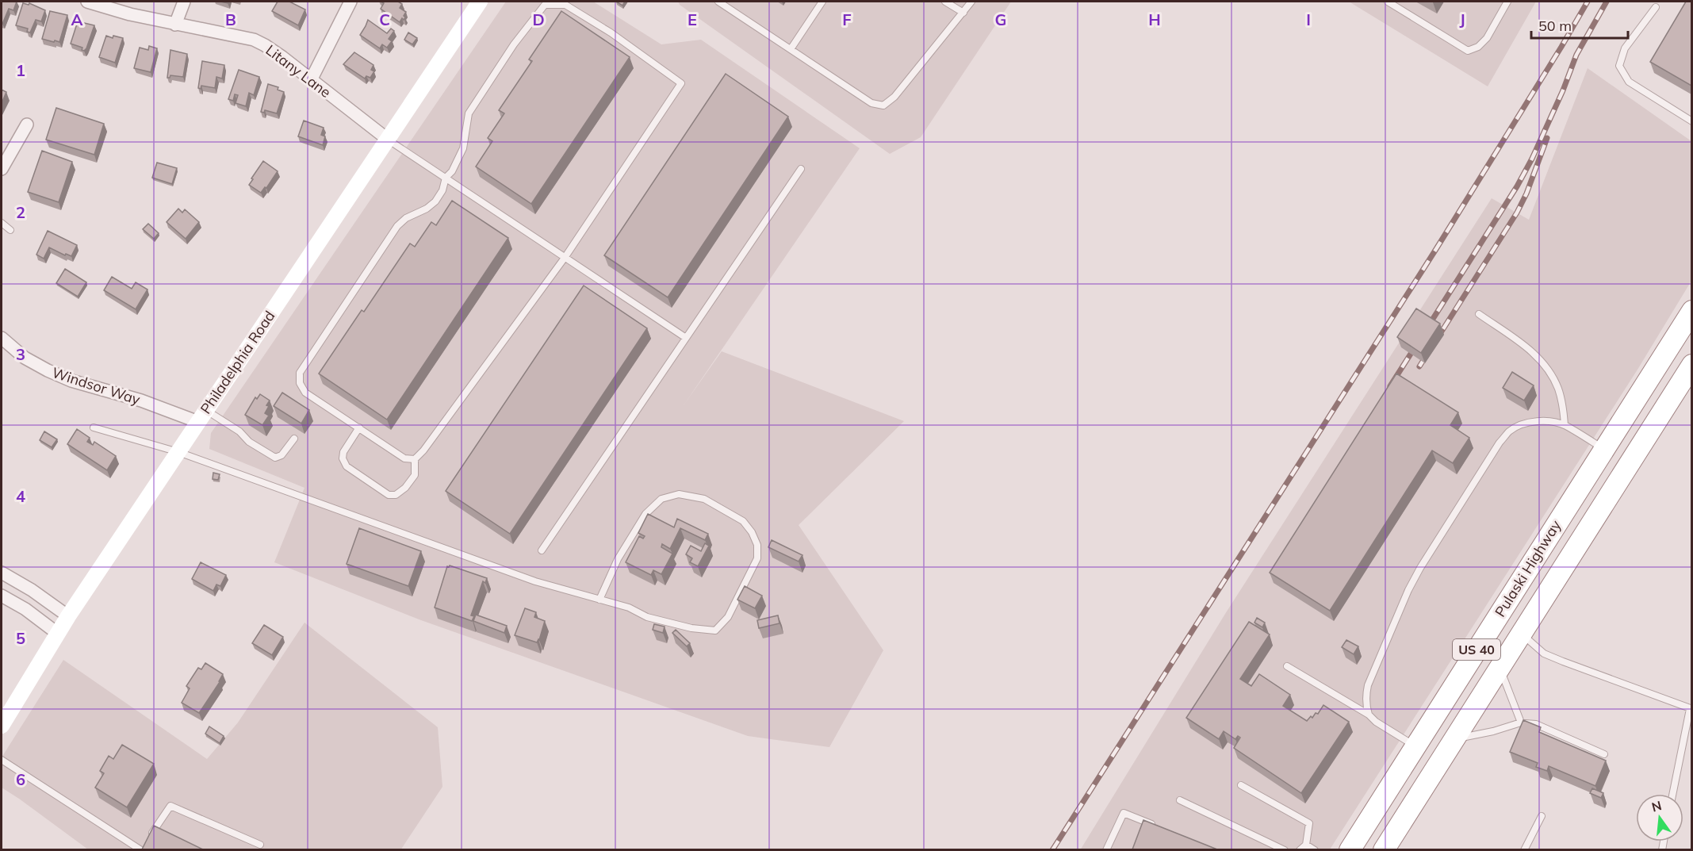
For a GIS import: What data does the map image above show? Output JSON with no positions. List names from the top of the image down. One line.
{"streets":{"highway":["Pulaski Highway","US 40"],"main road":["Philadelphia Road"],"street":["Litany Lane","Windsor Way"]},"crossings":[["Litany Lane","Philadelphia Road"],["Philadelphia Road","Windsor Way"]],"scale_bar":"50 m","north":"top","grid":{"columns":["A","B","C","D","E","F","G","H","I","J"],"rows":["1","2","3","4","5","6"]}}
